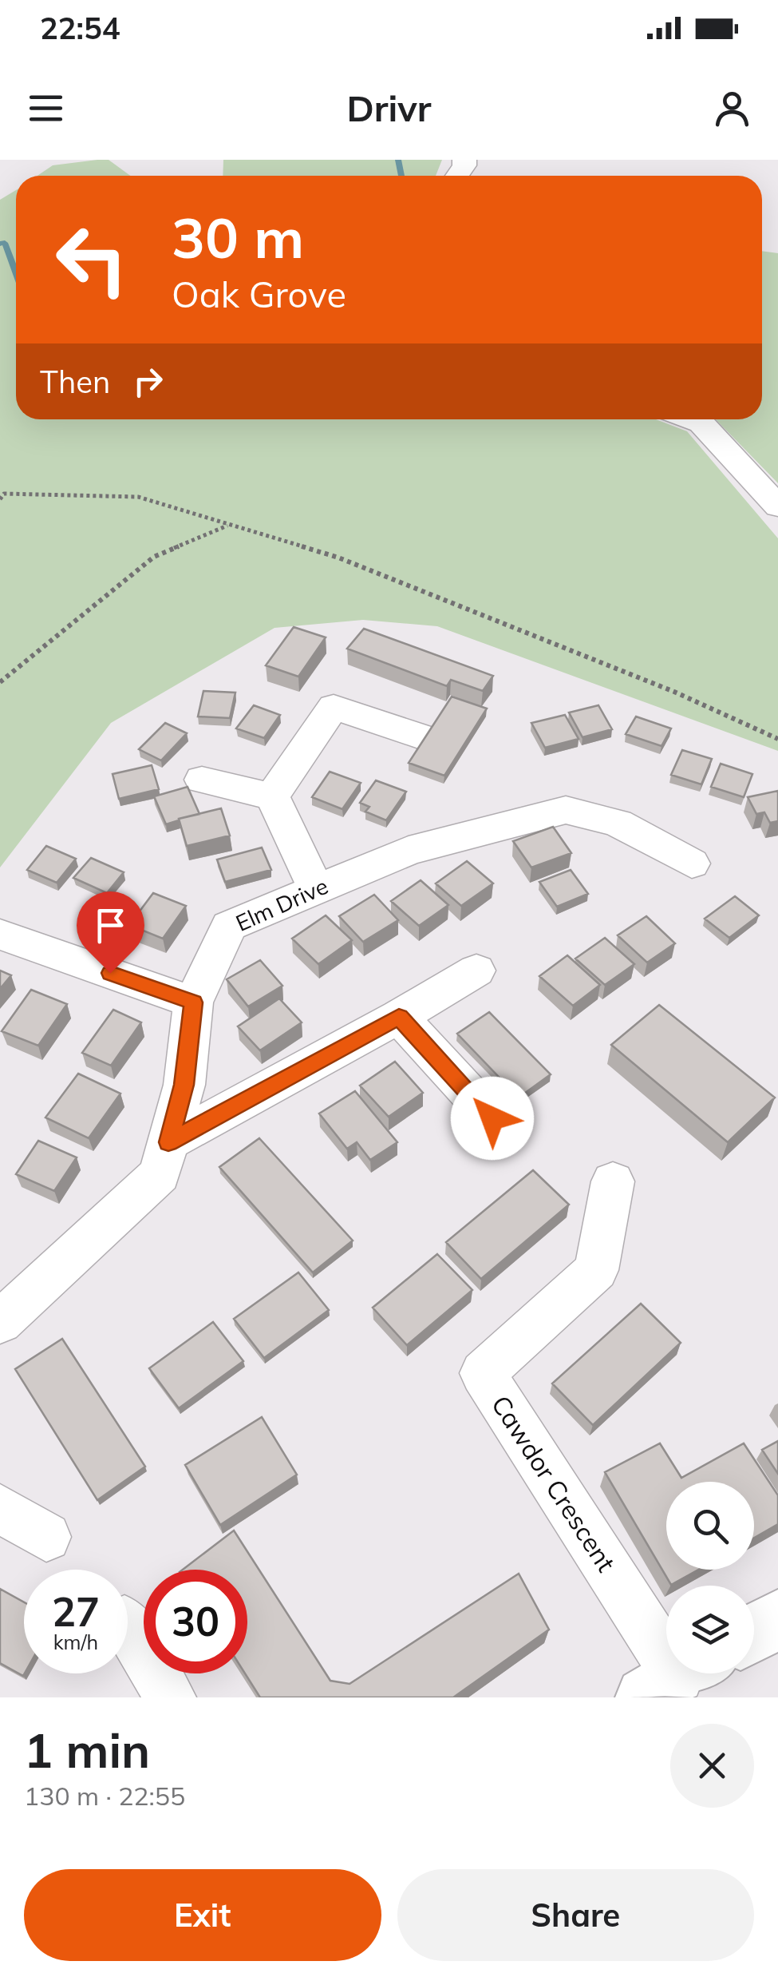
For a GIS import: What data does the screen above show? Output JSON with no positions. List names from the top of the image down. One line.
{"streets":{"street":["Elm Drive","Cawdor Crescent"]},"page":{"status":"22:54","header":"Drivr","turn":["30 m","Oak Grove"],"then":"Then","speed":"27 km/h","limit":"30","heading":["1 min","130 m · 22:55"],"buttons":["Exit","Share"]}}
